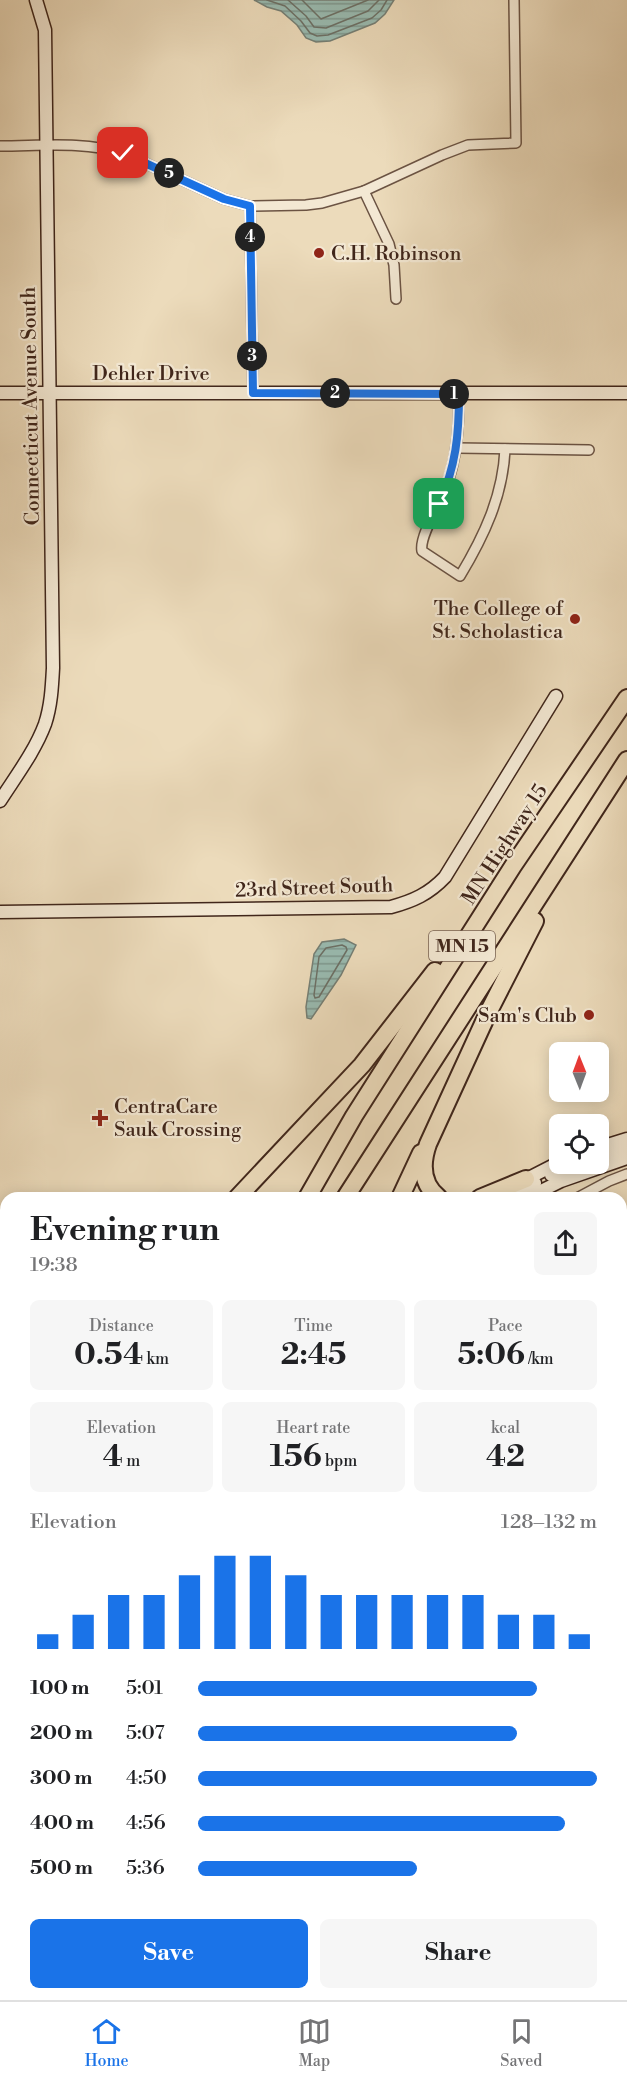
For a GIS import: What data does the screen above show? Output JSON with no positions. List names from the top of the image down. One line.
{"streets":{"highway":["MN Highway 15","MN 15"],"street":["Dehler Drive","Connecticut Avenue South","23rd Street South"]},"crossings":[["Dehler Drive","Connecticut Avenue South"]],"places":{"other":["C.H. Robinson","The College of St. Scholastica","Sam's Club"],"health":["CentraCare Sauk Crossing"]},"north":"top","page":{"pins":["5","4","3","2","1"],"heading":["Evening run","19:38"],"stats":[["Distance","0.54 km"],["Time","2:45"],["Pace","5:06 /km"],["Elevation","4 m"],["Heart rate","156 bpm"],["kcal","42"]],"chart":["Elevation","128–132 m"],"list":[{"name":"100 m","note":"5:01"},{"name":"200 m","note":"5:07"},{"name":"300 m","note":"4:50"},{"name":"400 m","note":"4:56"},{"name":"500 m","note":"5:36"}],"buttons":["Save","Share"],"tabs":["Home","Map","Saved"]}}
